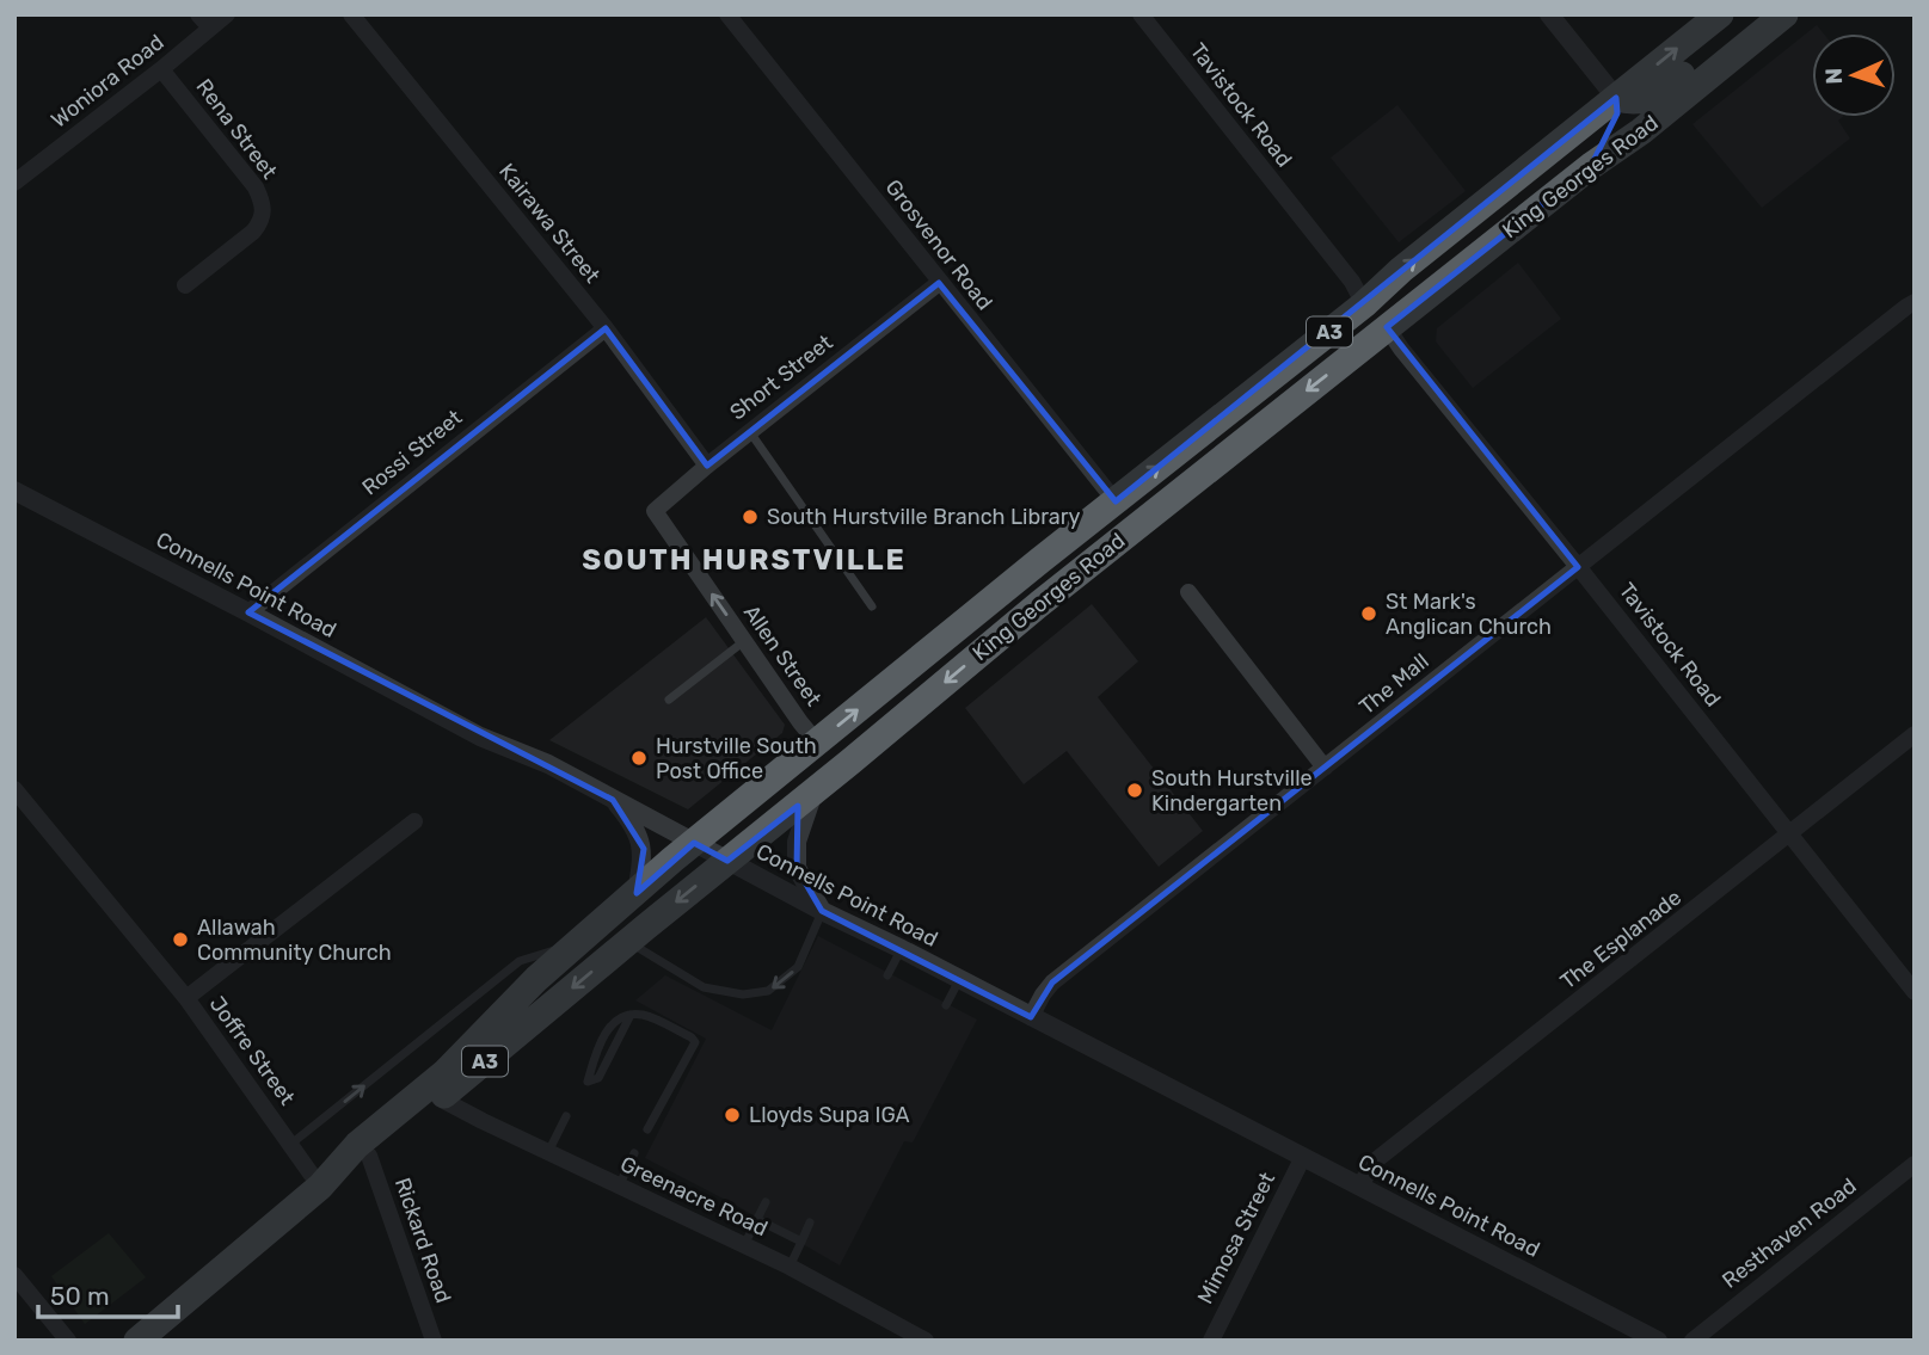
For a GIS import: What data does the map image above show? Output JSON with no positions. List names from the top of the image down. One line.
{"streets":{"highway":["King Georges Road","A3"],"street":["Woniora Road","Tavistock Road","Rena Street","Kairawa Street","Grosvenor Road","Short Street","Rossi Street","Connells Point Road","Allen Street","The Mall","The Esplanade","Joffre Street","Greenacre Road","Resthaven Road","Mimosa Street","Rickard Road"]},"crossings":[["Woniora Road","Rena Street"],["Tavistock Road","King Georges Road"],["Tavistock Road","The Mall"],["Tavistock Road","The Esplanade"],["King Georges Road","Grosvenor Road"],["King Georges Road","Connells Point Road"],["King Georges Road","Allen Street"],["King Georges Road","Joffre Street"],["King Georges Road","Greenacre Road"],["King Georges Road","Rickard Road"],["Kairawa Street","Short Street"],["Kairawa Street","Rossi Street"],["Grosvenor Road","Short Street"],["Short Street","Allen Street"],["Rossi Street","Connells Point Road"],["Connells Point Road","The Mall"],["Connells Point Road","The Esplanade"],["Connells Point Road","Mimosa Street"]],"one_way":["Allen Street"],"districts":["SOUTH HURSTVILLE"],"places":["South Hurstville Branch Library","St Mark's Anglican Church","Hurstville South Post Office","South Hurstville Kindergarten","Allawah Community Church","Lloyds Supa IGA"],"scale_bar":"50 m","north":"left"}
